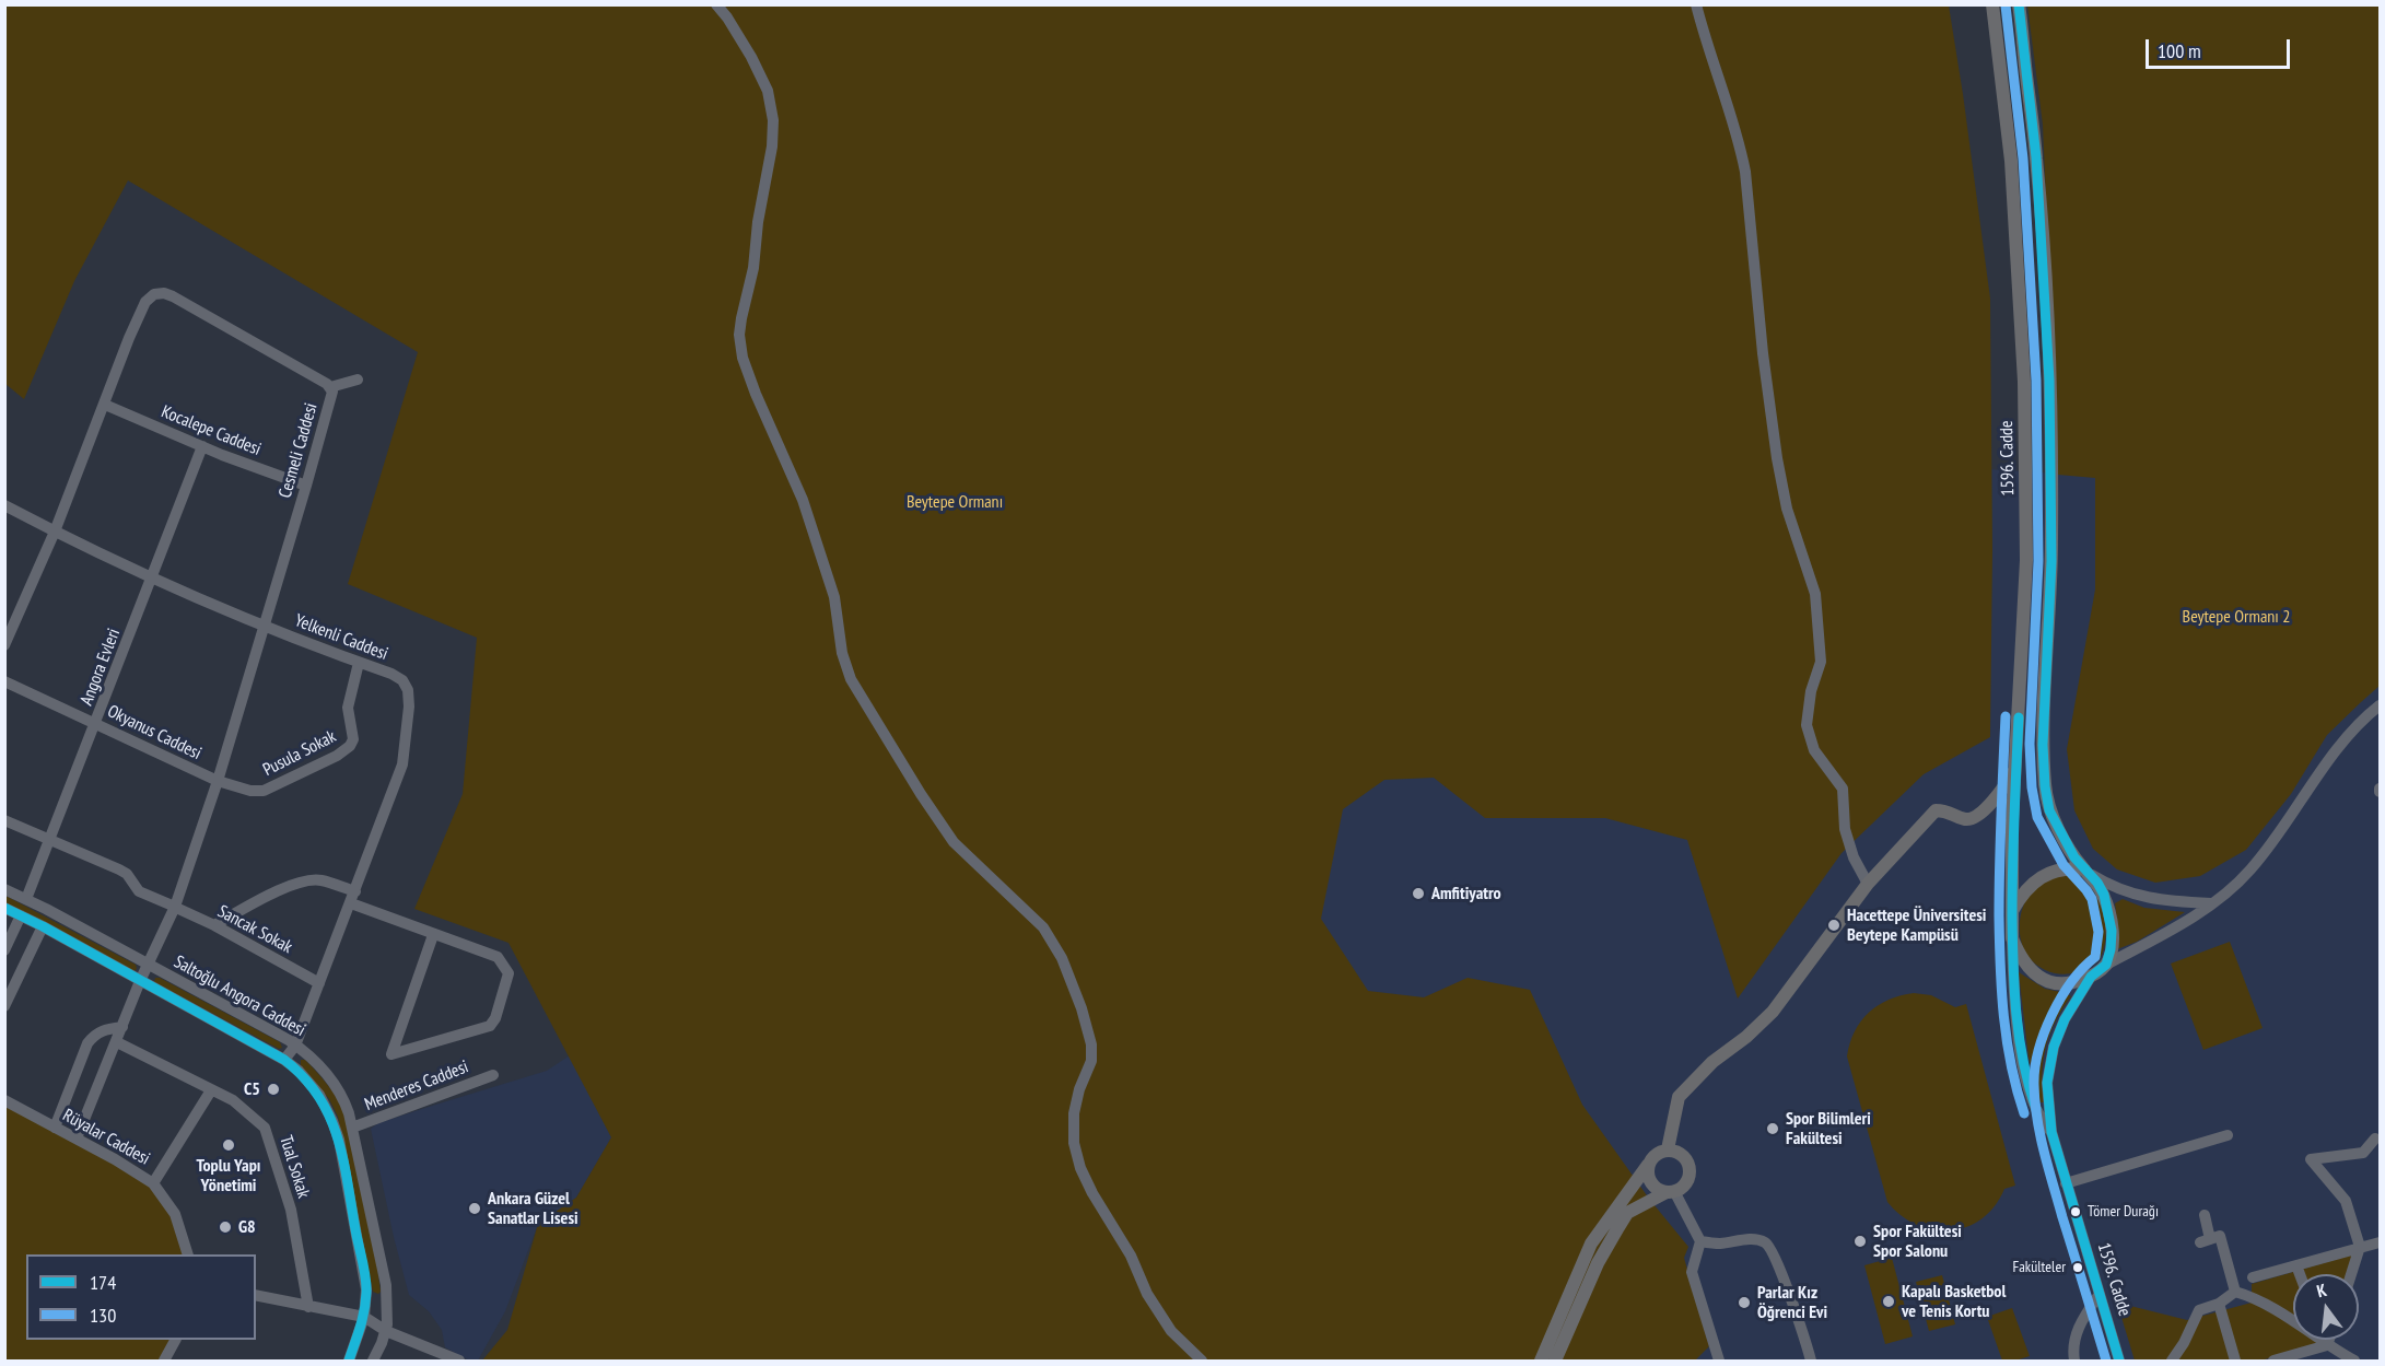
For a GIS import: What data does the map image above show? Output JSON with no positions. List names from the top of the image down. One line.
{"streets":{"main road":["1596. Cadde"],"street":["Kocalepe Caddesi","Cesmeli Caddesi","Yelkenli Caddesi","Angora Evleri","Okyanus Caddesi","Pusula Sokak","Sancak Sokak","Saltoğlu Angora Caddesi","Menderes Caddesi","Rüyalar Caddesi","Tual Sokak"]},"crossings":[["Kocalepe Caddesi","Cesmeli Caddesi"],["Kocalepe Caddesi","Angora Evleri"],["Cesmeli Caddesi","Yelkenli Caddesi"],["Cesmeli Caddesi","Okyanus Caddesi"],["Cesmeli Caddesi","Pusula Sokak"],["Cesmeli Caddesi","Sancak Sokak"],["Cesmeli Caddesi","Saltoğlu Angora Caddesi"],["Cesmeli Caddesi","Rüyalar Caddesi"],["Cesmeli Caddesi","Tual Sokak"],["Yelkenli Caddesi","Angora Evleri"],["Yelkenli Caddesi","Pusula Sokak"],["Angora Evleri","Okyanus Caddesi"],["Angora Evleri","Sancak Sokak"],["Angora Evleri","Saltoğlu Angora Caddesi"],["Okyanus Caddesi","Pusula Sokak"],["Saltoğlu Angora Caddesi","Menderes Caddesi"]],"parks":["Beytepe Ormanı","Beytepe Ormanı 2"],"places":["Amfitiyatro","Hacettepe Üniversitesi Beytepe Kampüsü","C5","Spor Bilimleri Fakültesi","Toplu Yapı Yönetimi","Ankara Güzel Sanatlar Lisesi","Tömer Durağı","G8","Spor Fakültesi Spor Salonu","Fakülteler","Kapalı Basketbol ve Tenis Kortu","Parlar Kız Öğrenci Evi"],"lines":["transit line 174","transit line 130"],"legend":["174","130"],"scale_bar":"100 m","north":"top"}
